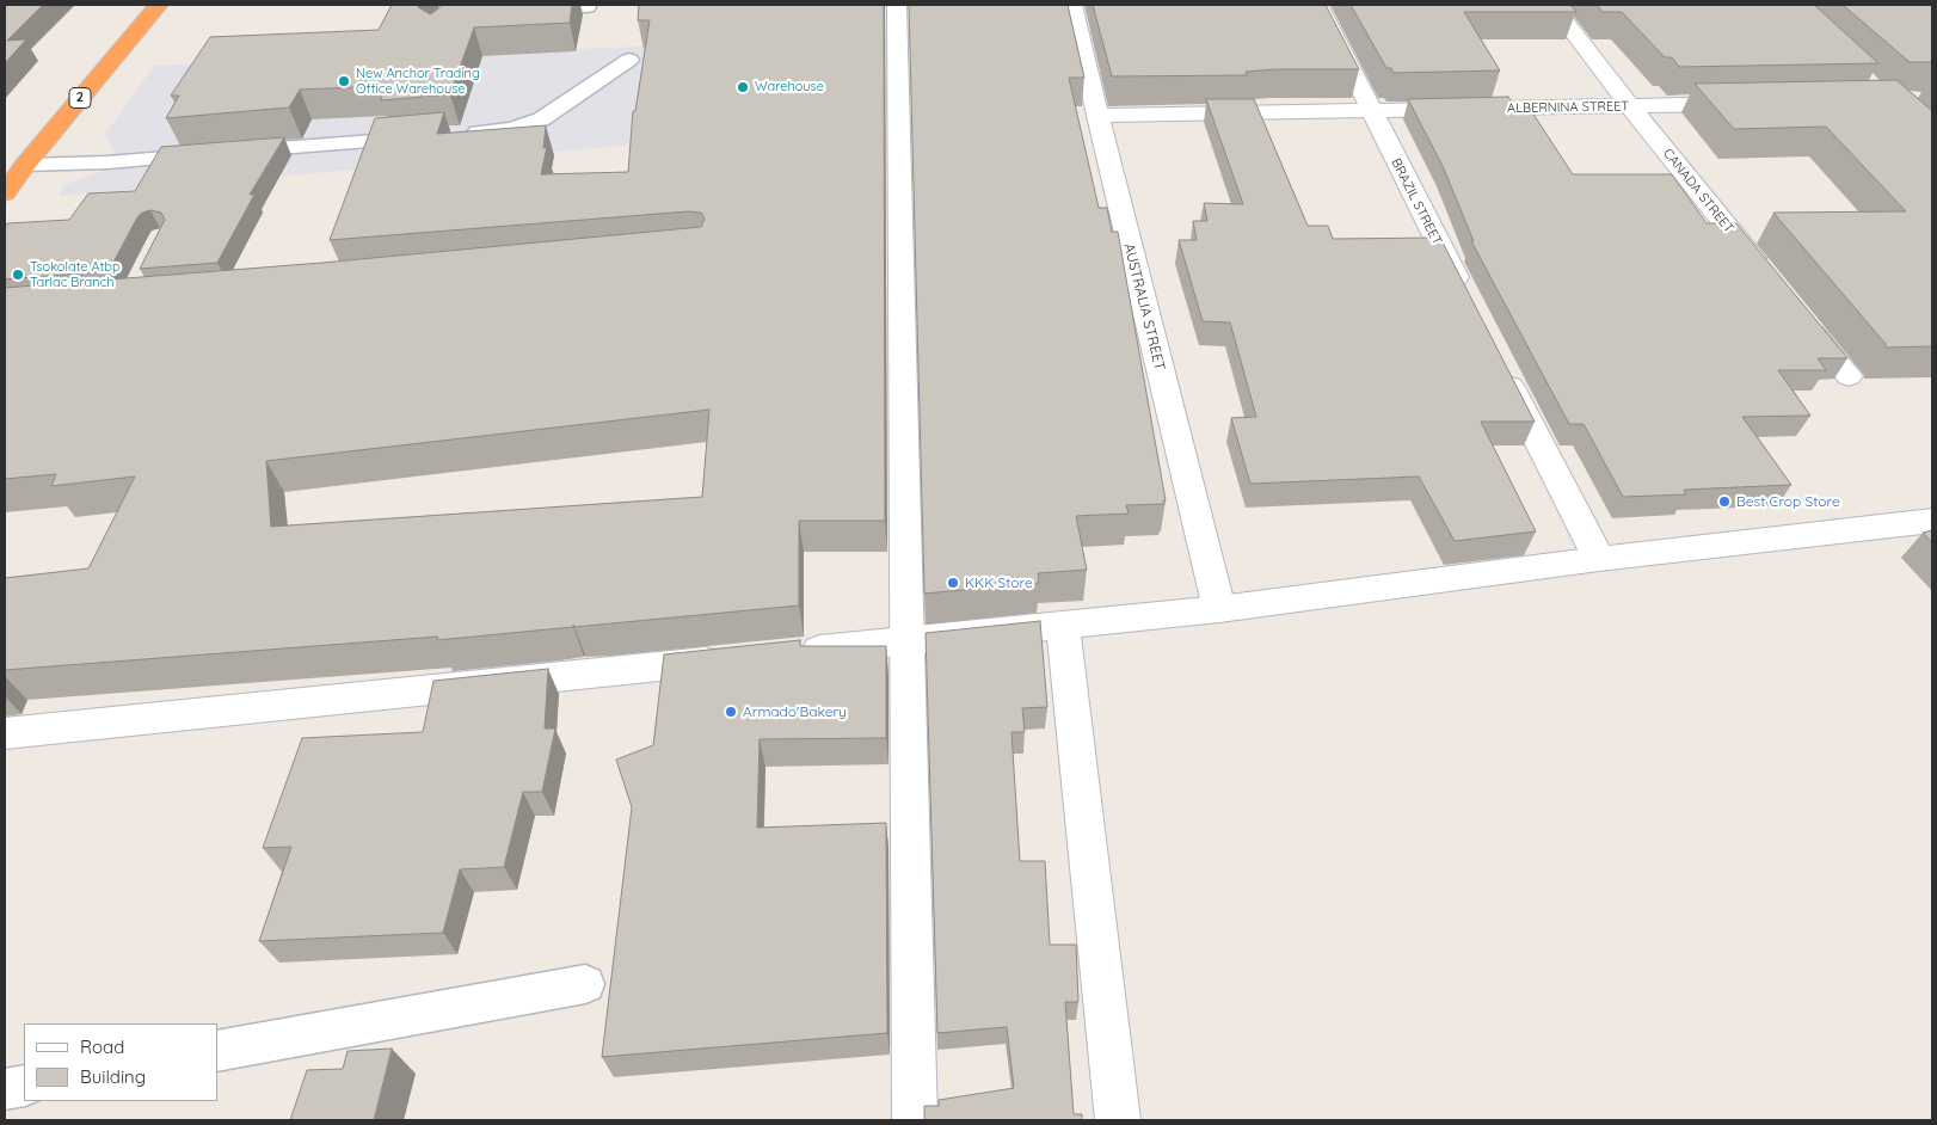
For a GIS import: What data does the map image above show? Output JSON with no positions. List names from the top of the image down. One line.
{"streets":{"highway":["2"],"street":["ALBERNINA STREET","CANADA STREET","BRAZIL STREET","AUSTRALIA STREET"]},"crossings":[["ALBERNINA STREET","CANADA STREET"],["ALBERNINA STREET","BRAZIL STREET"],["ALBERNINA STREET","AUSTRALIA STREET"]],"places":["New Anchor Trading Office Warehouse","Warehouse","Tsokolate Atbp Tarlac Branch","Best Crop Store","KKK Store","Armado'Bakery"],"legend":["Road","Building"]}
